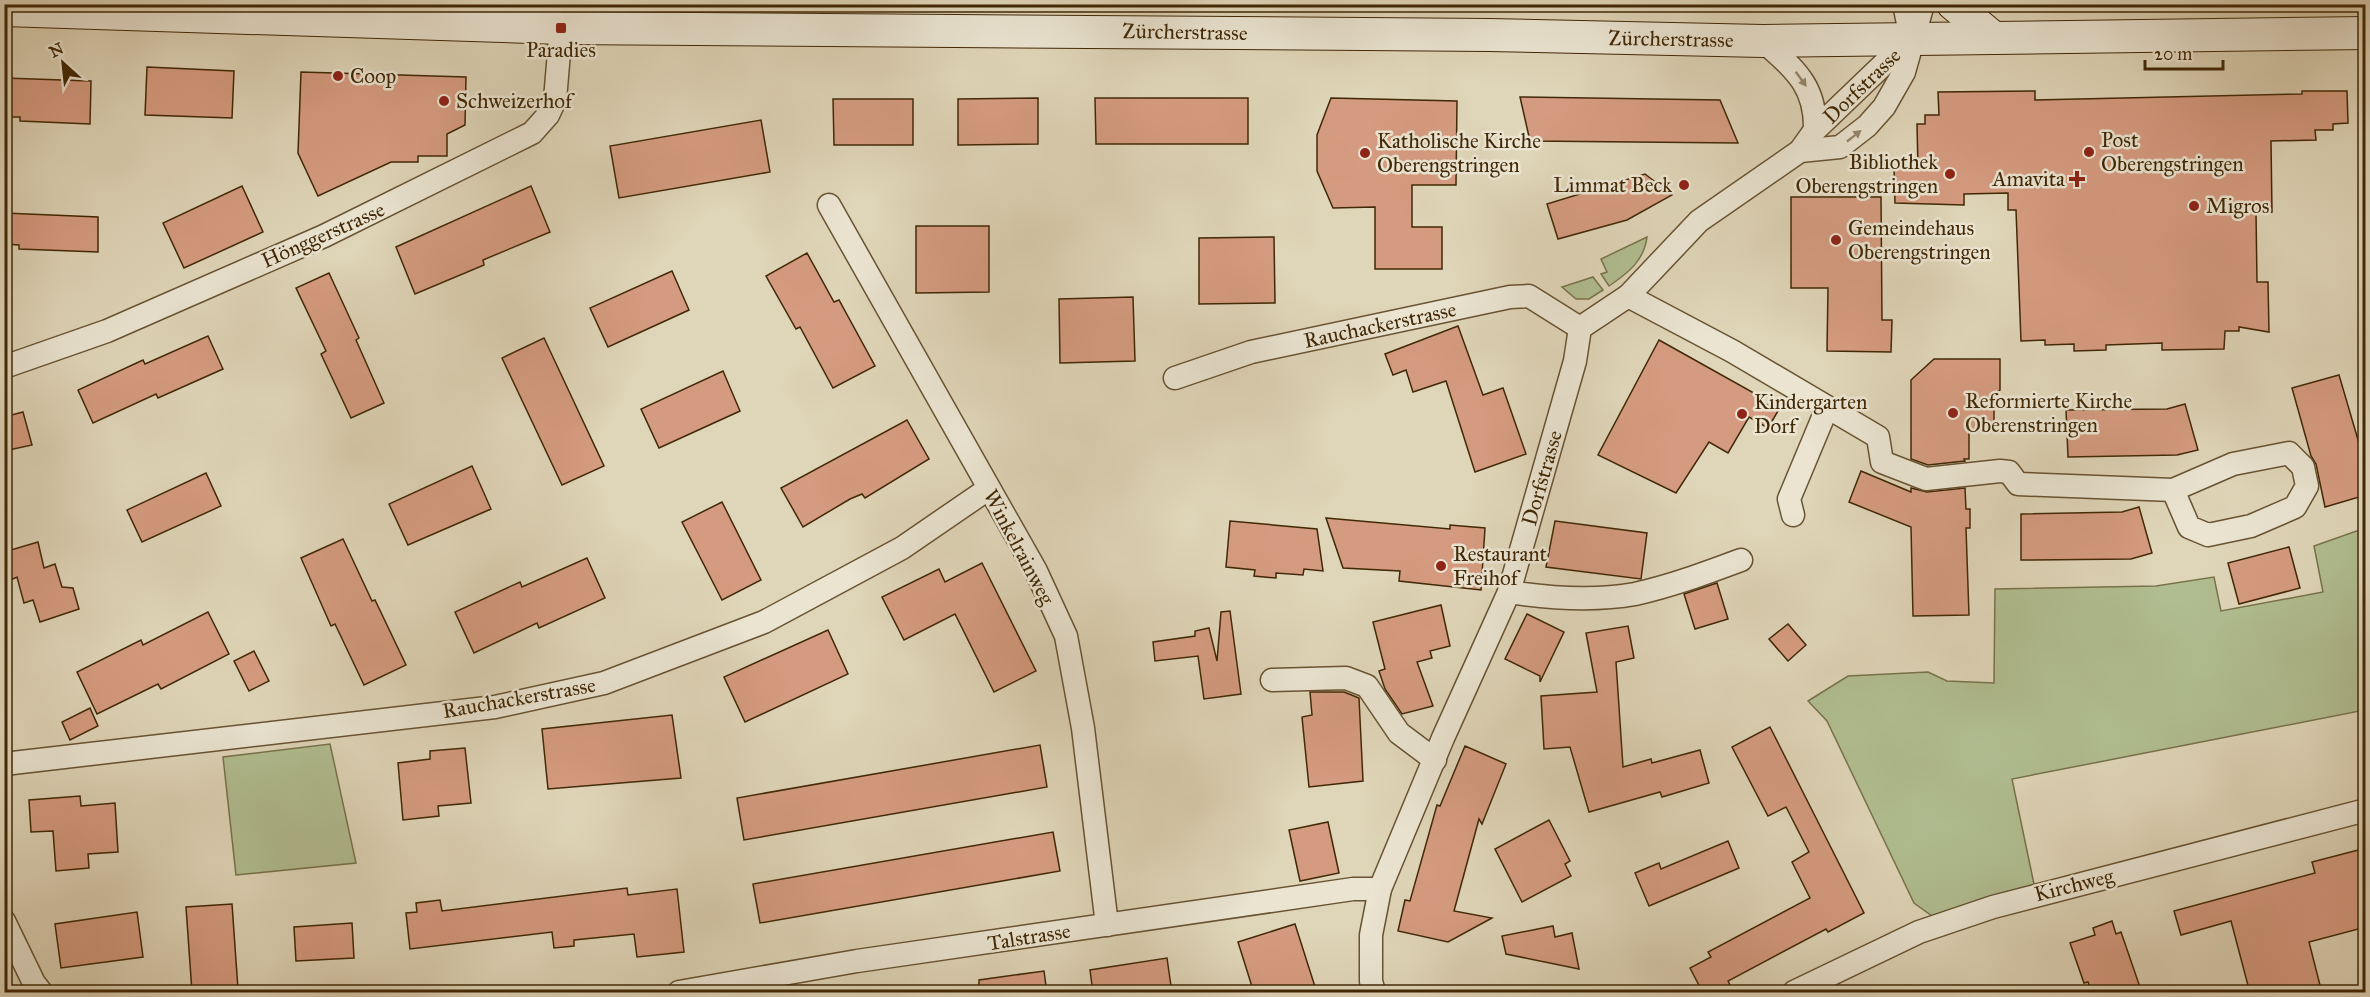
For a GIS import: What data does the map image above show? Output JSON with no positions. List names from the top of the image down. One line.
{"streets":{"main road":["Zürcherstrasse"],"street":["Dorfstrasse","Hönggerstrasse","Rauchackerstrasse","Winkelrainweg","Kirchweg","Talstrasse"]},"crossings":[["Zürcherstrasse","Dorfstrasse"],["Zürcherstrasse","Hönggerstrasse"],["Dorfstrasse","Rauchackerstrasse"],["Dorfstrasse","Talstrasse"],["Rauchackerstrasse","Winkelrainweg"],["Winkelrainweg","Talstrasse"]],"places":{"transit":["Paradies"],"other":["Coop","Schweizerhof","Post Oberengstringen","Katholische Kirche Oberengstringen","Bibliothek Oberengstringen","Limmat Beck","Migros","Gemeindehaus Oberengstringen","Reformierte Kirche Oberenstringen","Kindergarten Dorf","Restaurant Freihof"],"health":["Amavita"]},"scale_bar":"20 m","north":"top left"}
